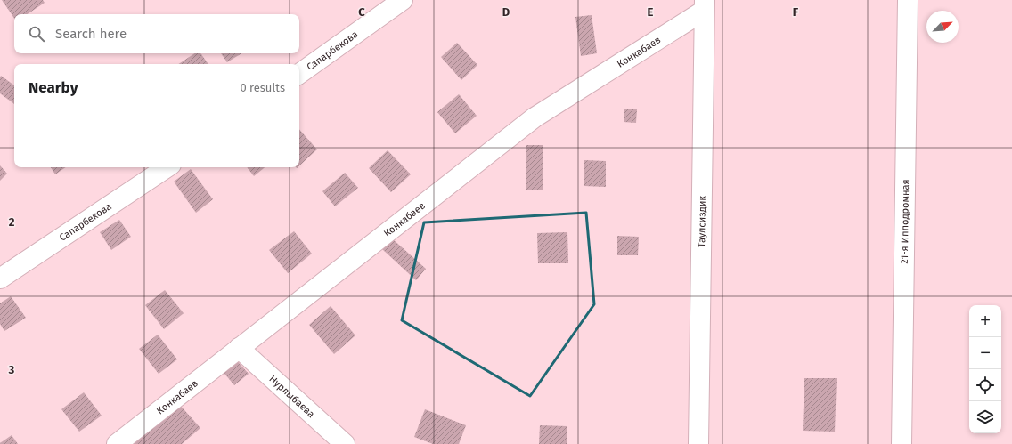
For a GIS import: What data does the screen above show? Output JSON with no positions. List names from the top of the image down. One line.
{"streets":{"street":["Сапарбекова","Конкабаев","Таулсиздик","21-я Ипподромная","Нурлыбаева"]},"crossings":[["Конкабаев","Таулсиздик"],["Конкабаев","Нурлыбаева"]],"north":"top right","page":{"search":"Search here","heading":["Nearby","0 results"],"map_buttons":["+","−"]},"grid":{"columns":["C","D","E","F"],"rows":["2","3"]}}
